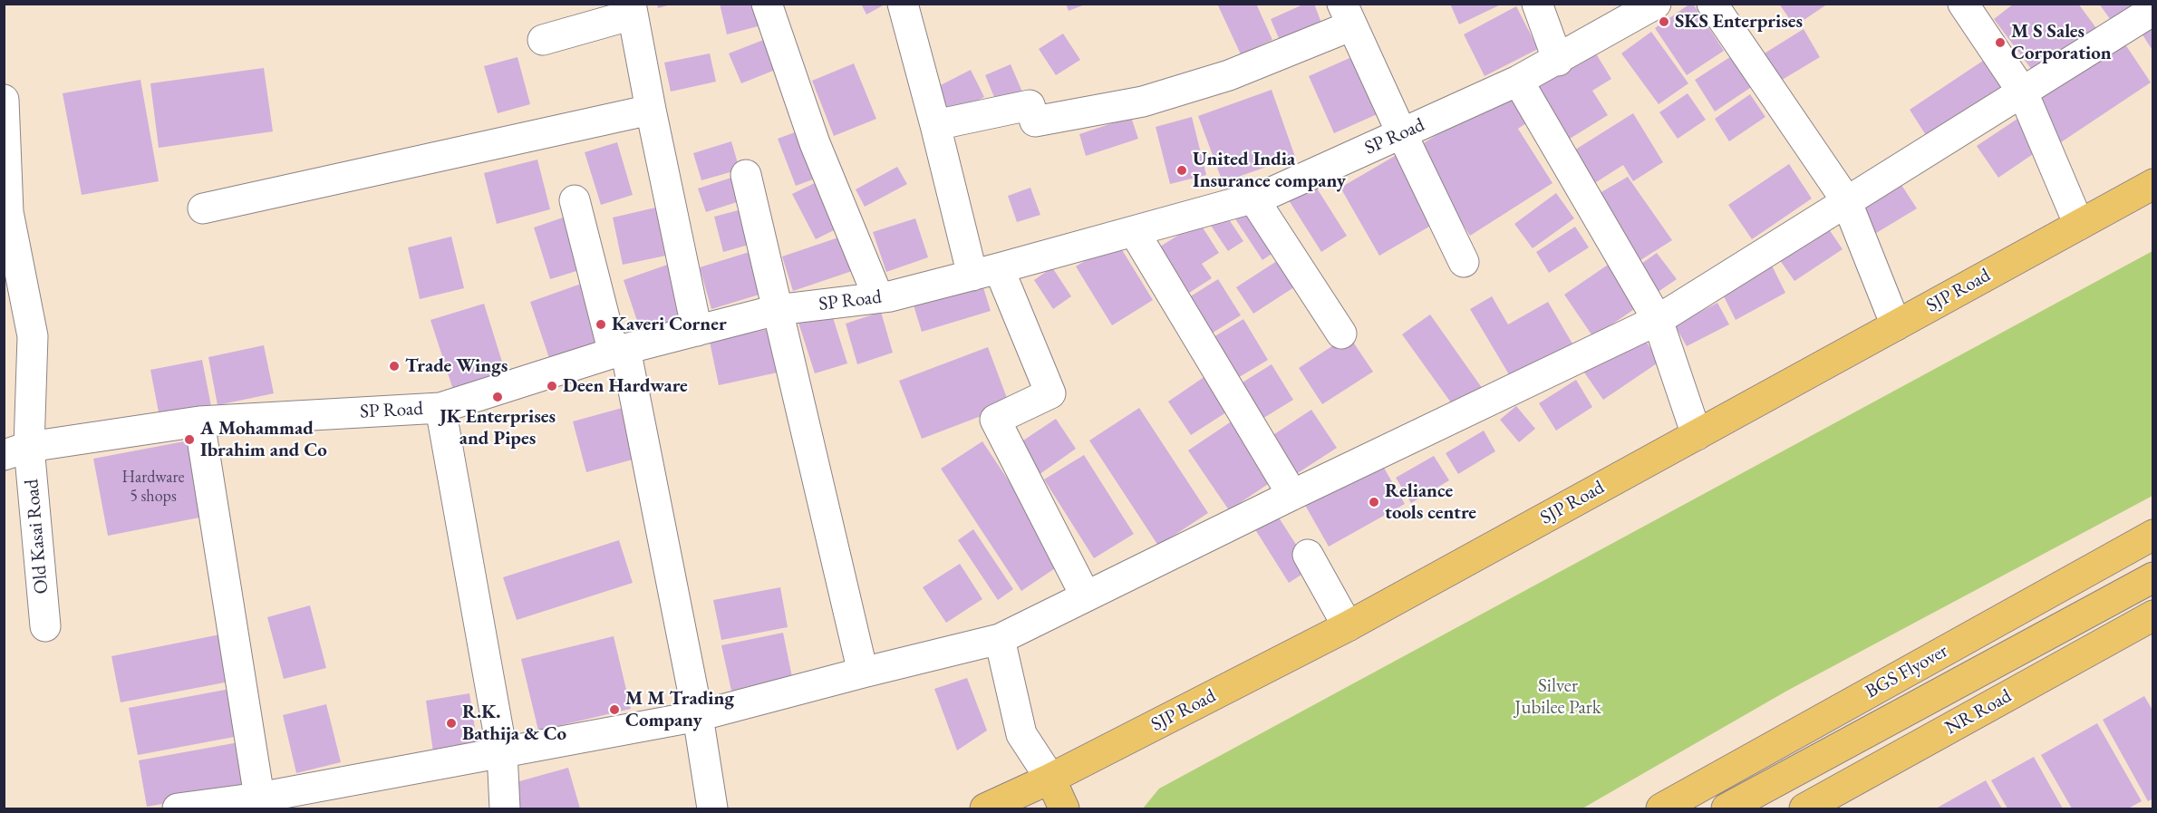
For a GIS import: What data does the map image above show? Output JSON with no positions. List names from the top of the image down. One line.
{"streets":{"main road":["SJP Road","BGS Flyover","NR Road"],"street":["SP Road","Old Kasai Road"]},"crossings":[["SP Road","Old Kasai Road"]],"parks":["Silver Jubilee Park"],"places":["SKS Enterprises","M S Sales Corporation","United India Insurance company","Kaveri Corner","Trade Wings","Deen Hardware","JK Enterprises and Pipes","A Mohammad Ibrahim and Co","Reliance tools centre","M M Trading Company","R.K. Bathija & Co"],"house_numbers":["Hardware 5 shops"]}
